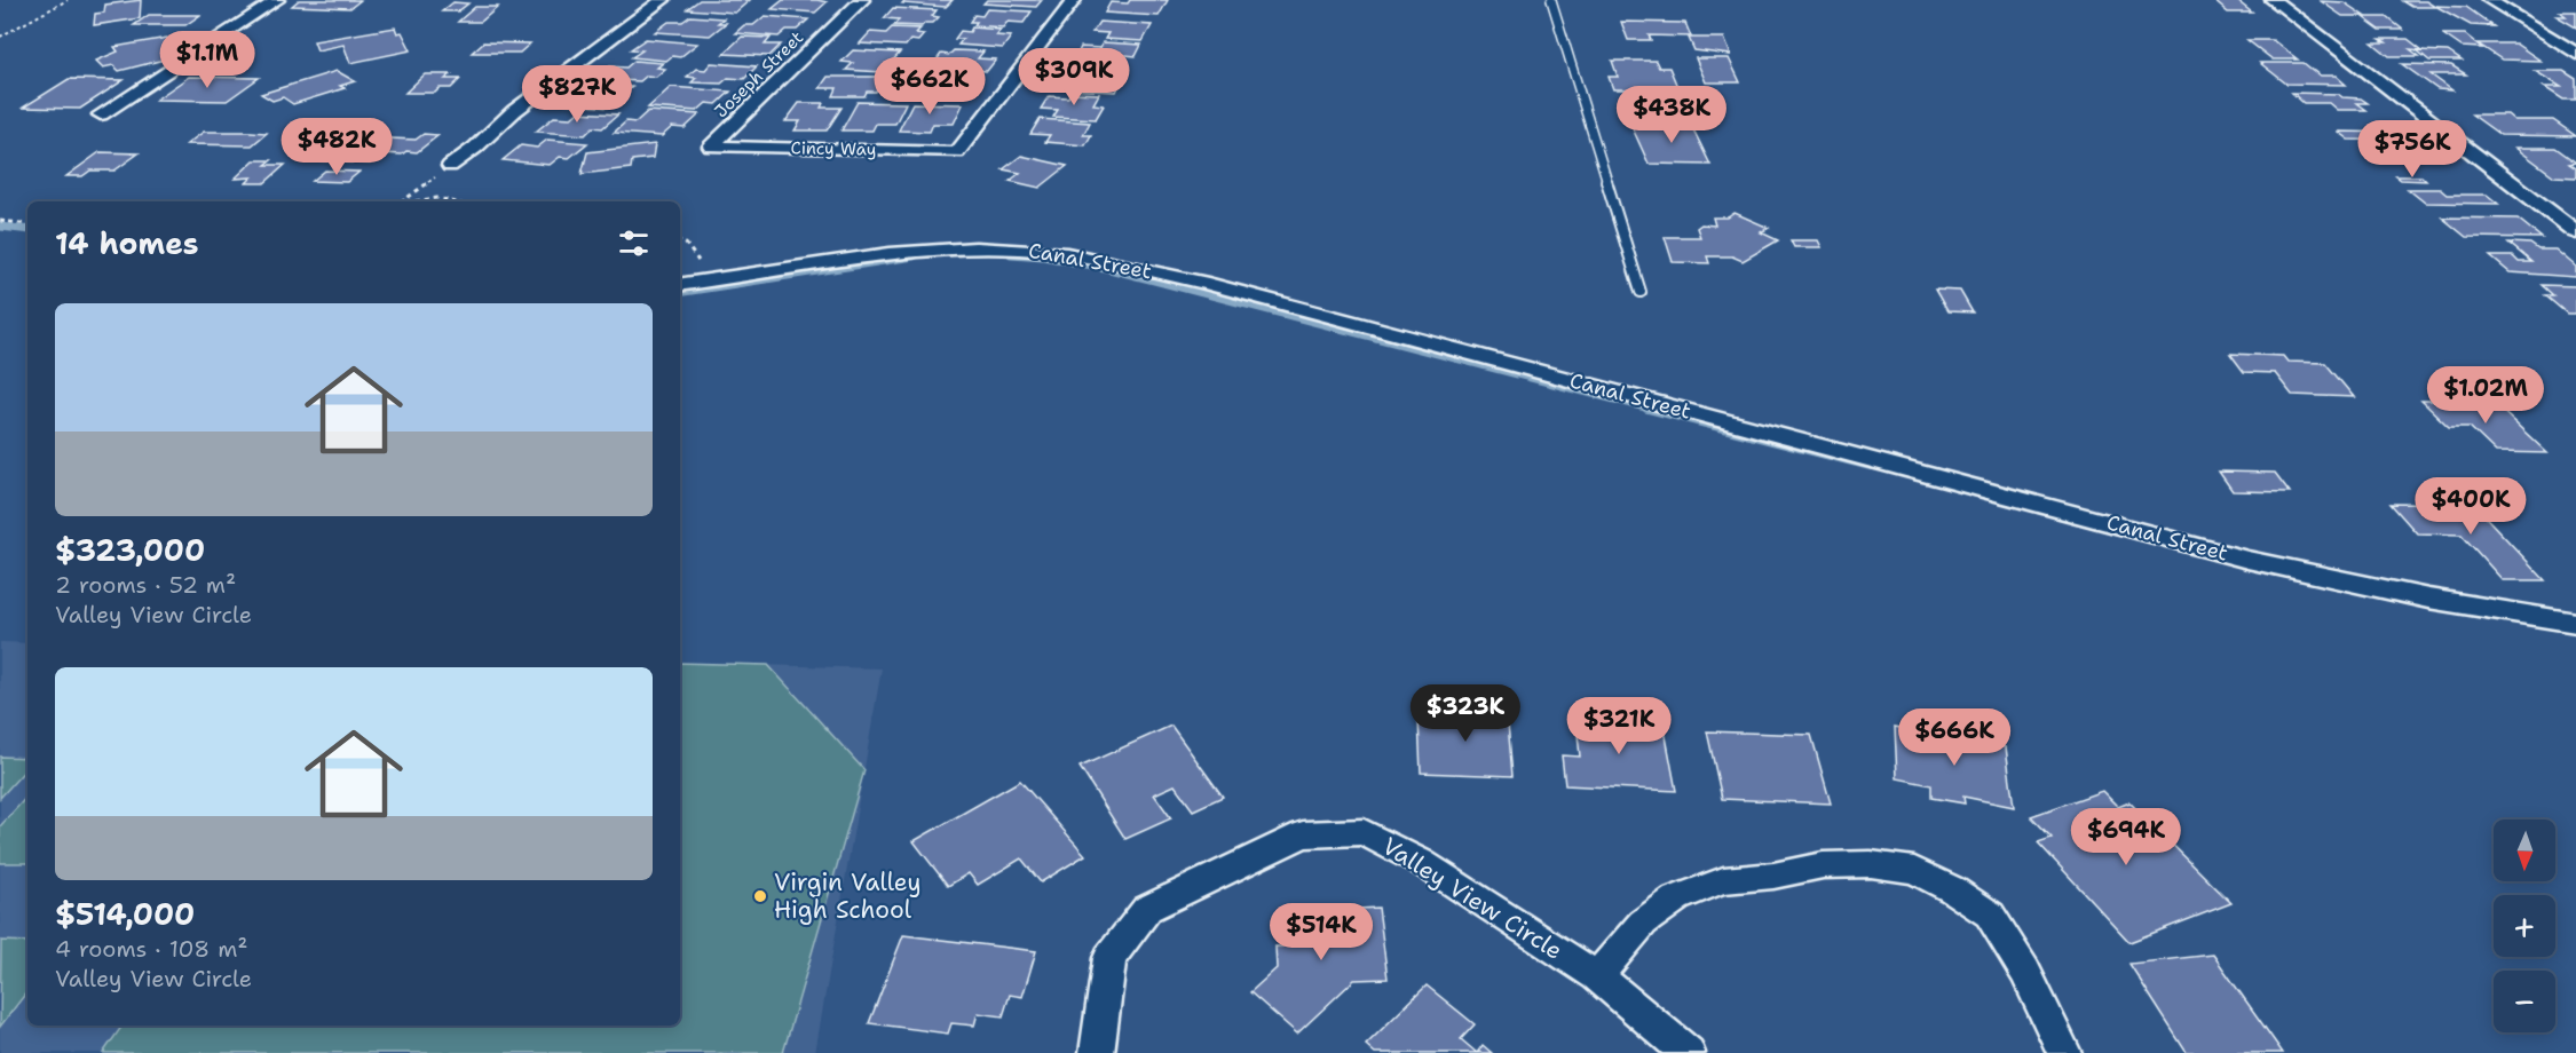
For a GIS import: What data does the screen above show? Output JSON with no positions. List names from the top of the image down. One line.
{"streets":{"street":["Joseph Street","Cincy Way","Canal Street","Valley View Circle"]},"crossings":[["Joseph Street","Cincy Way"]],"places":["Virgin Valley High School"],"north":"bottom","page":{"price":["$1.1M","$309K","$662K","$827K","$438K","$482K","$756K","$1.02M","$400K","$323K","$321K","$666K","$694K","$514K"],"heading":"14 homes","list":[{"name":"$323,000","note":"2 rooms · 52 m² · Valley View Circle"},{"name":"$514,000","note":"4 rooms · 108 m² · Valley View Circle"}],"map_buttons":["+","−"]}}
